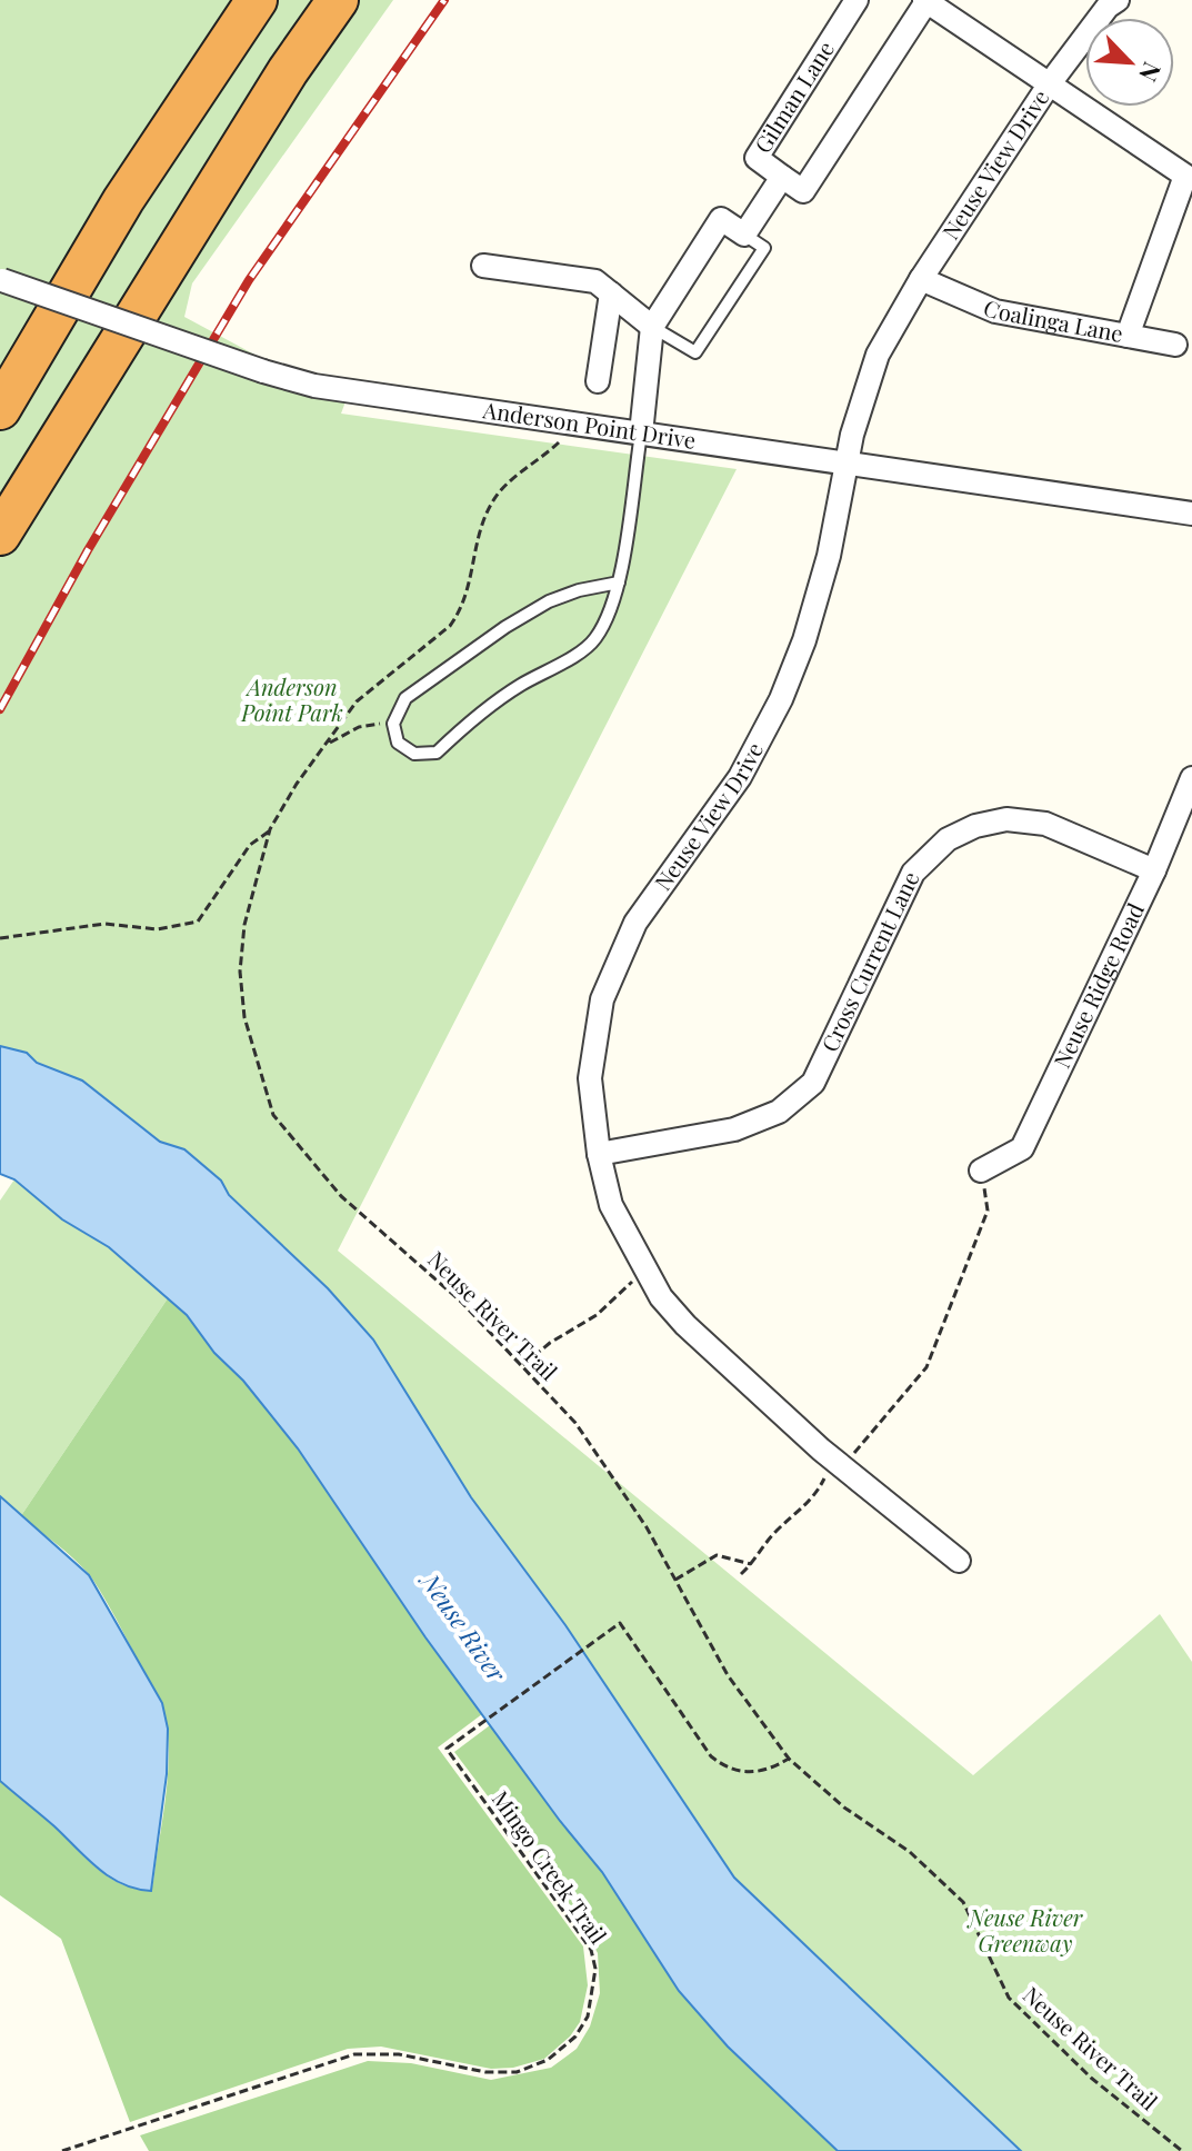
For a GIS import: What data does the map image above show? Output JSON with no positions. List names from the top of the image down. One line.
{"streets":{"street":["Gilman Lane","Neuse View Drive","Coalinga Lane","Anderson Point Drive","Cross Current Lane","Neuse Ridge Road"],"path":["Neuse River Trail","Mingo Creek Trail"]},"crossings":[["Neuse View Drive","Coalinga Lane"],["Neuse View Drive","Anderson Point Drive"],["Neuse View Drive","Cross Current Lane"],["Cross Current Lane","Neuse Ridge Road"],["Neuse River Trail","Mingo Creek Trail"]],"water":["Neuse River"],"parks":["Anderson Point Park","Neuse River Greenway"],"north":"bottom right"}
